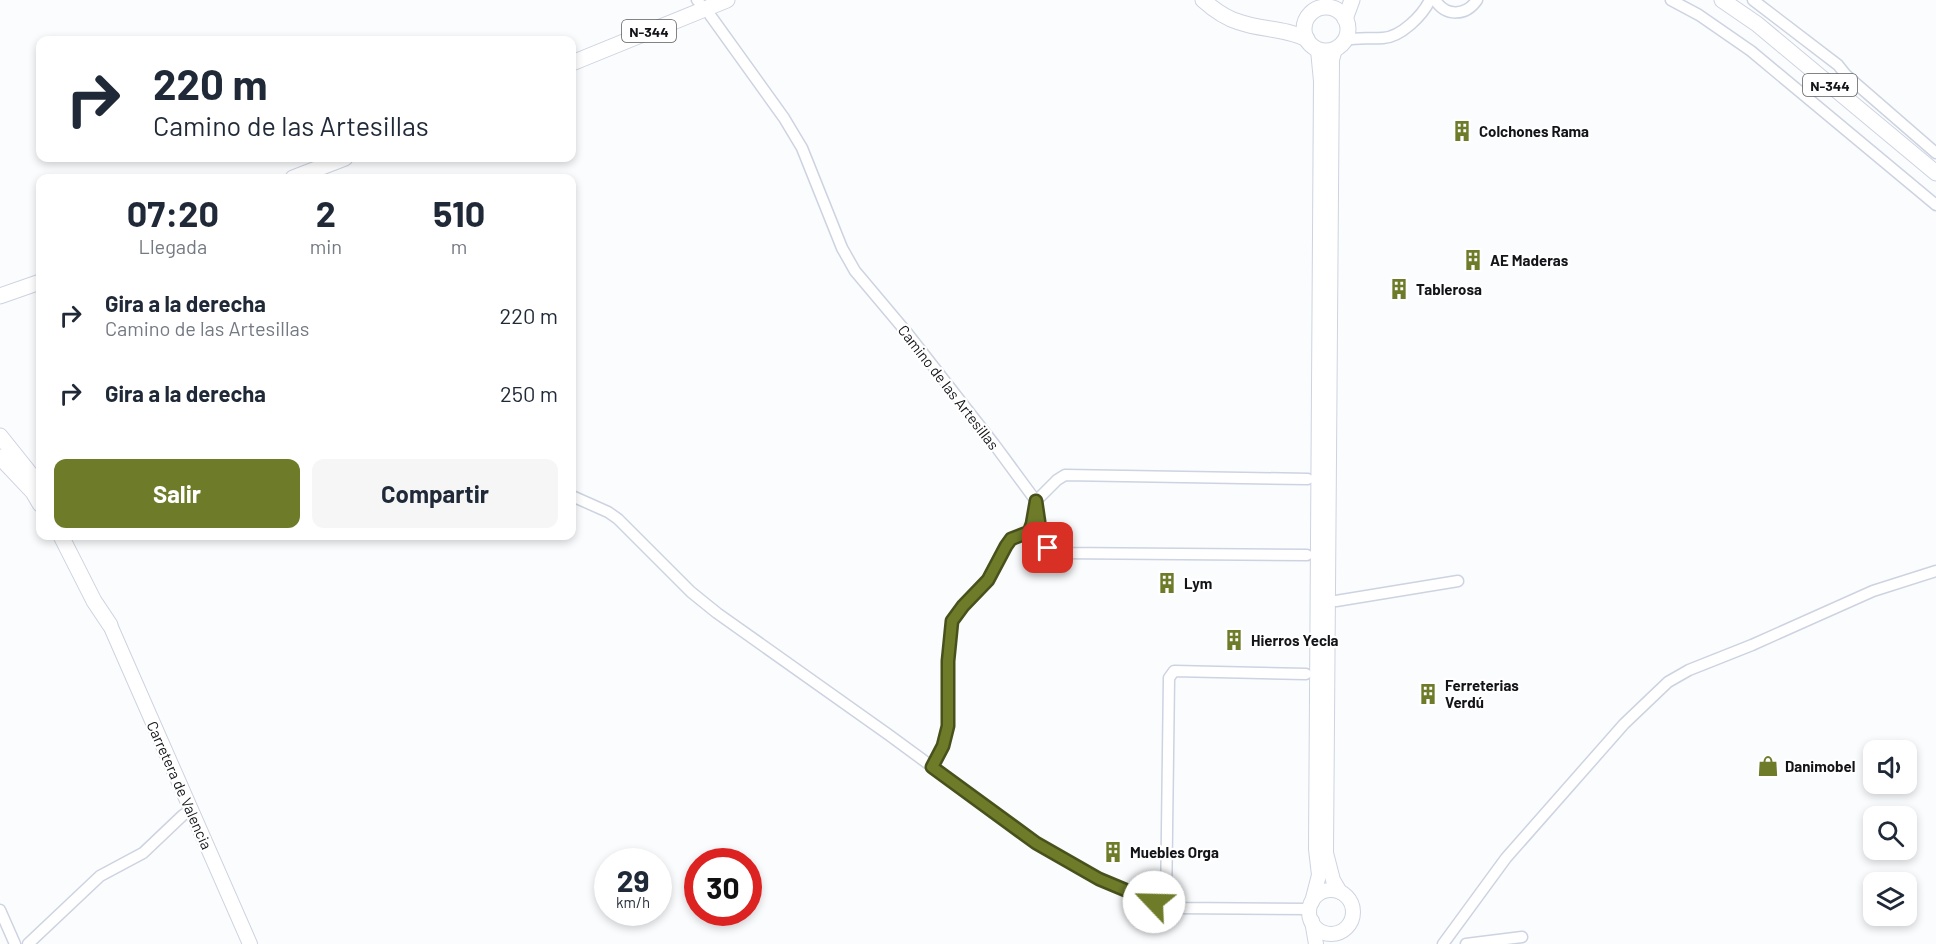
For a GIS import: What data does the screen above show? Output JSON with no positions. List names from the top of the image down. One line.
{"streets":{"highway":["N-344"],"main road":["Carretera de Valencia"],"street":["Camino de las Artesillas"]},"places":{"building":["Colchones Rama","AE Maderas","Tablerosa","Lym","Hierros Yecla","Ferreterias Verdú","Muebles Orga"],"shop":["Danimobel"]},"page":{"turn":["220 m","Camino de las Artesillas"],"eta":["07:20","Llegada","2","min","510","m"],"list":[{"name":"Gira a la derecha","note":"Camino de las Artesillas","value":"220 m"},{"name":"Gira a la derecha","value":"250 m"}],"buttons":["Salir","Compartir"],"speed":"29 km/h","limit":"30"}}
